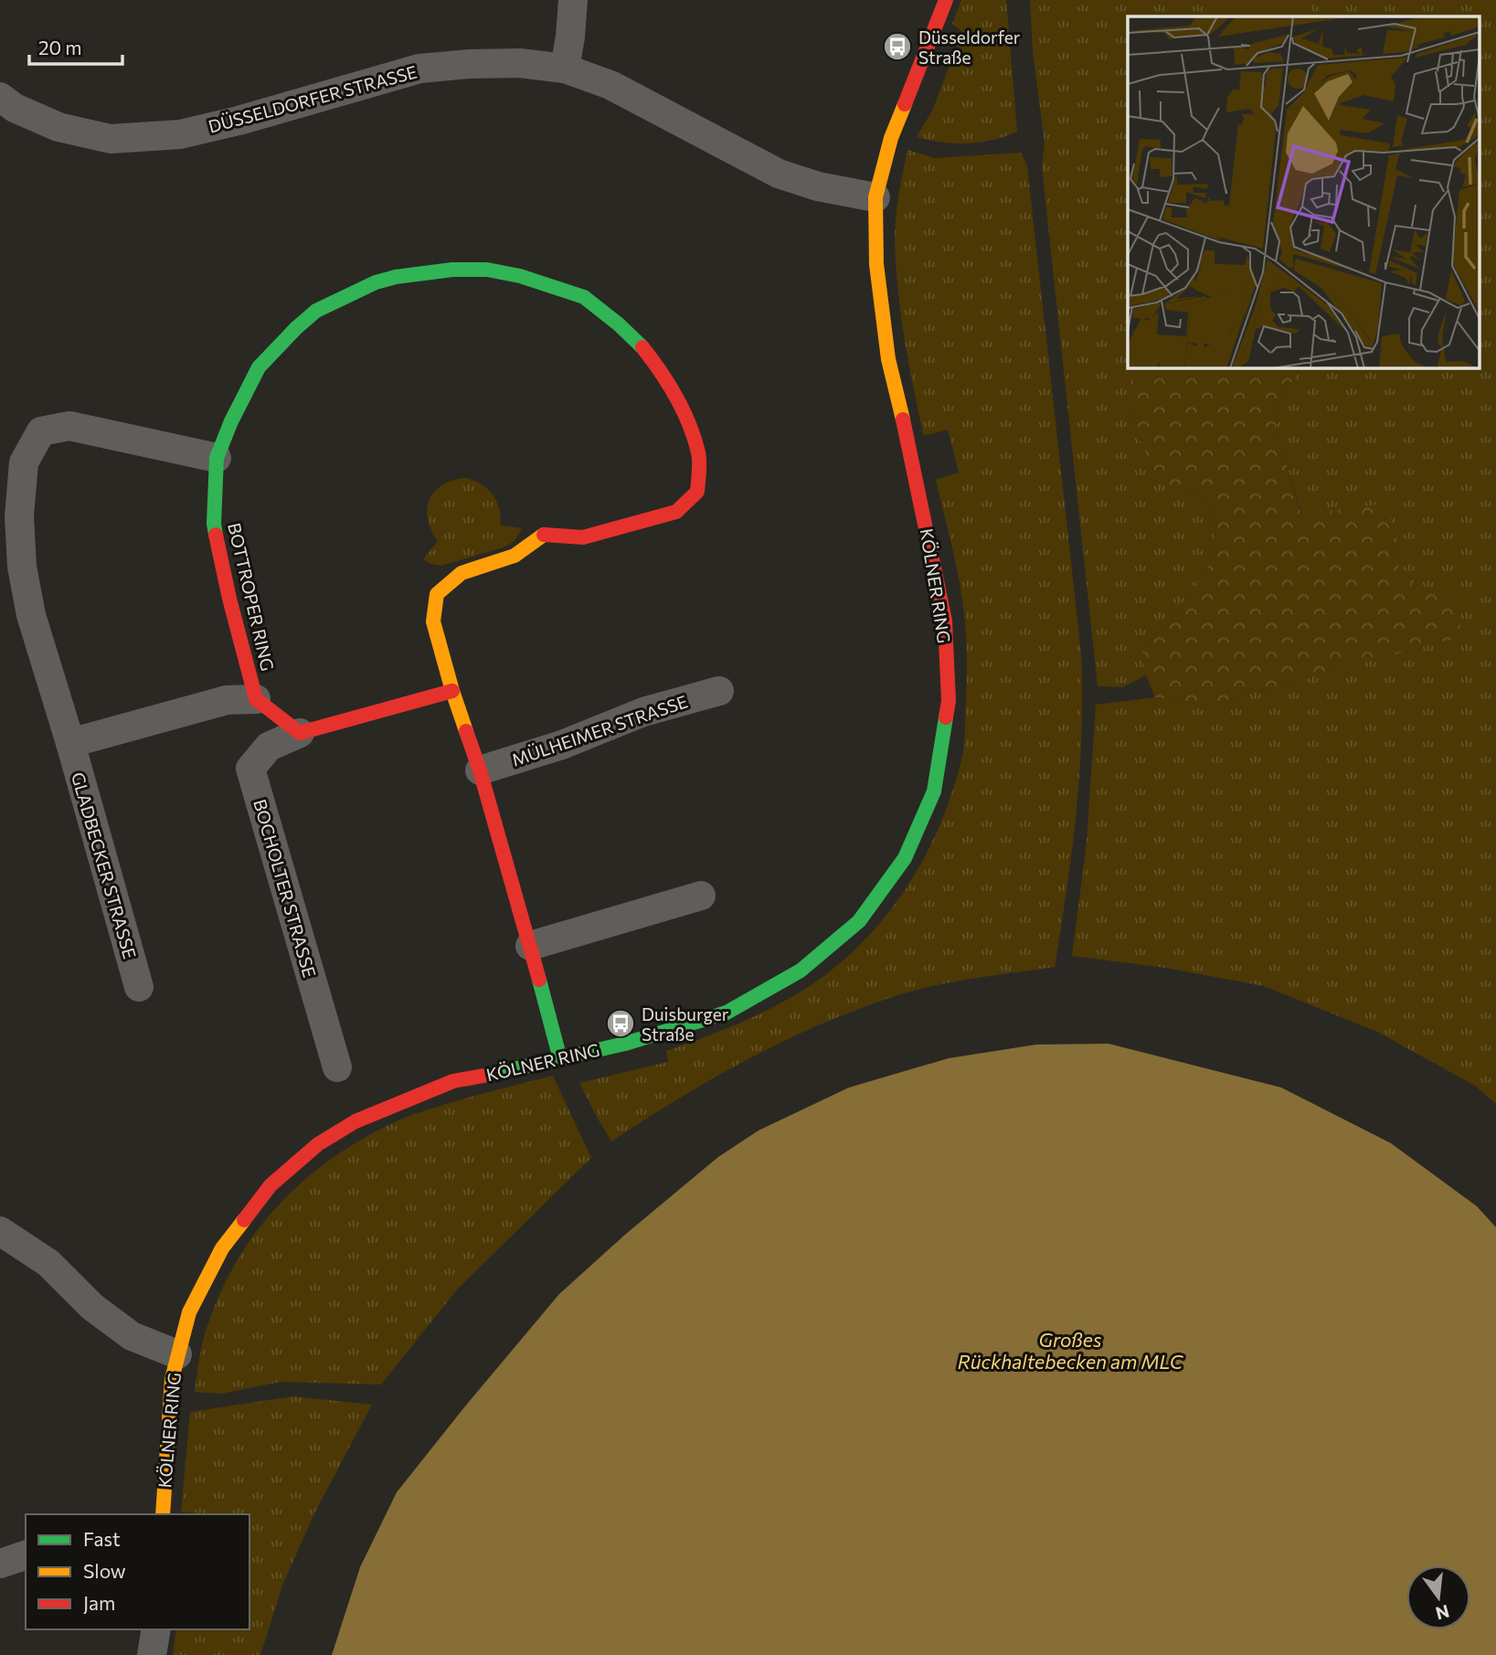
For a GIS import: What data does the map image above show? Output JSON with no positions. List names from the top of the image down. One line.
{"streets":{"street":["DÜSSELDORFER STRASSE","KÖLNER RING","BOTTROPER RING","MÜLHEIMER STRASSE","GLADBECKER STRASSE","BOCHOLTER STRASSE"]},"crossings":[["DÜSSELDORFER STRASSE","KÖLNER RING"],["BOTTROPER RING","GLADBECKER STRASSE"]],"water":["Großes Rückhaltebecken am MLC"],"places":{"bus stop":["Düsseldorfer Straße","Duisburger Straße"]},"legend":["Fast","Slow","Jam"],"scale_bar":"20 m","north":"bottom"}
